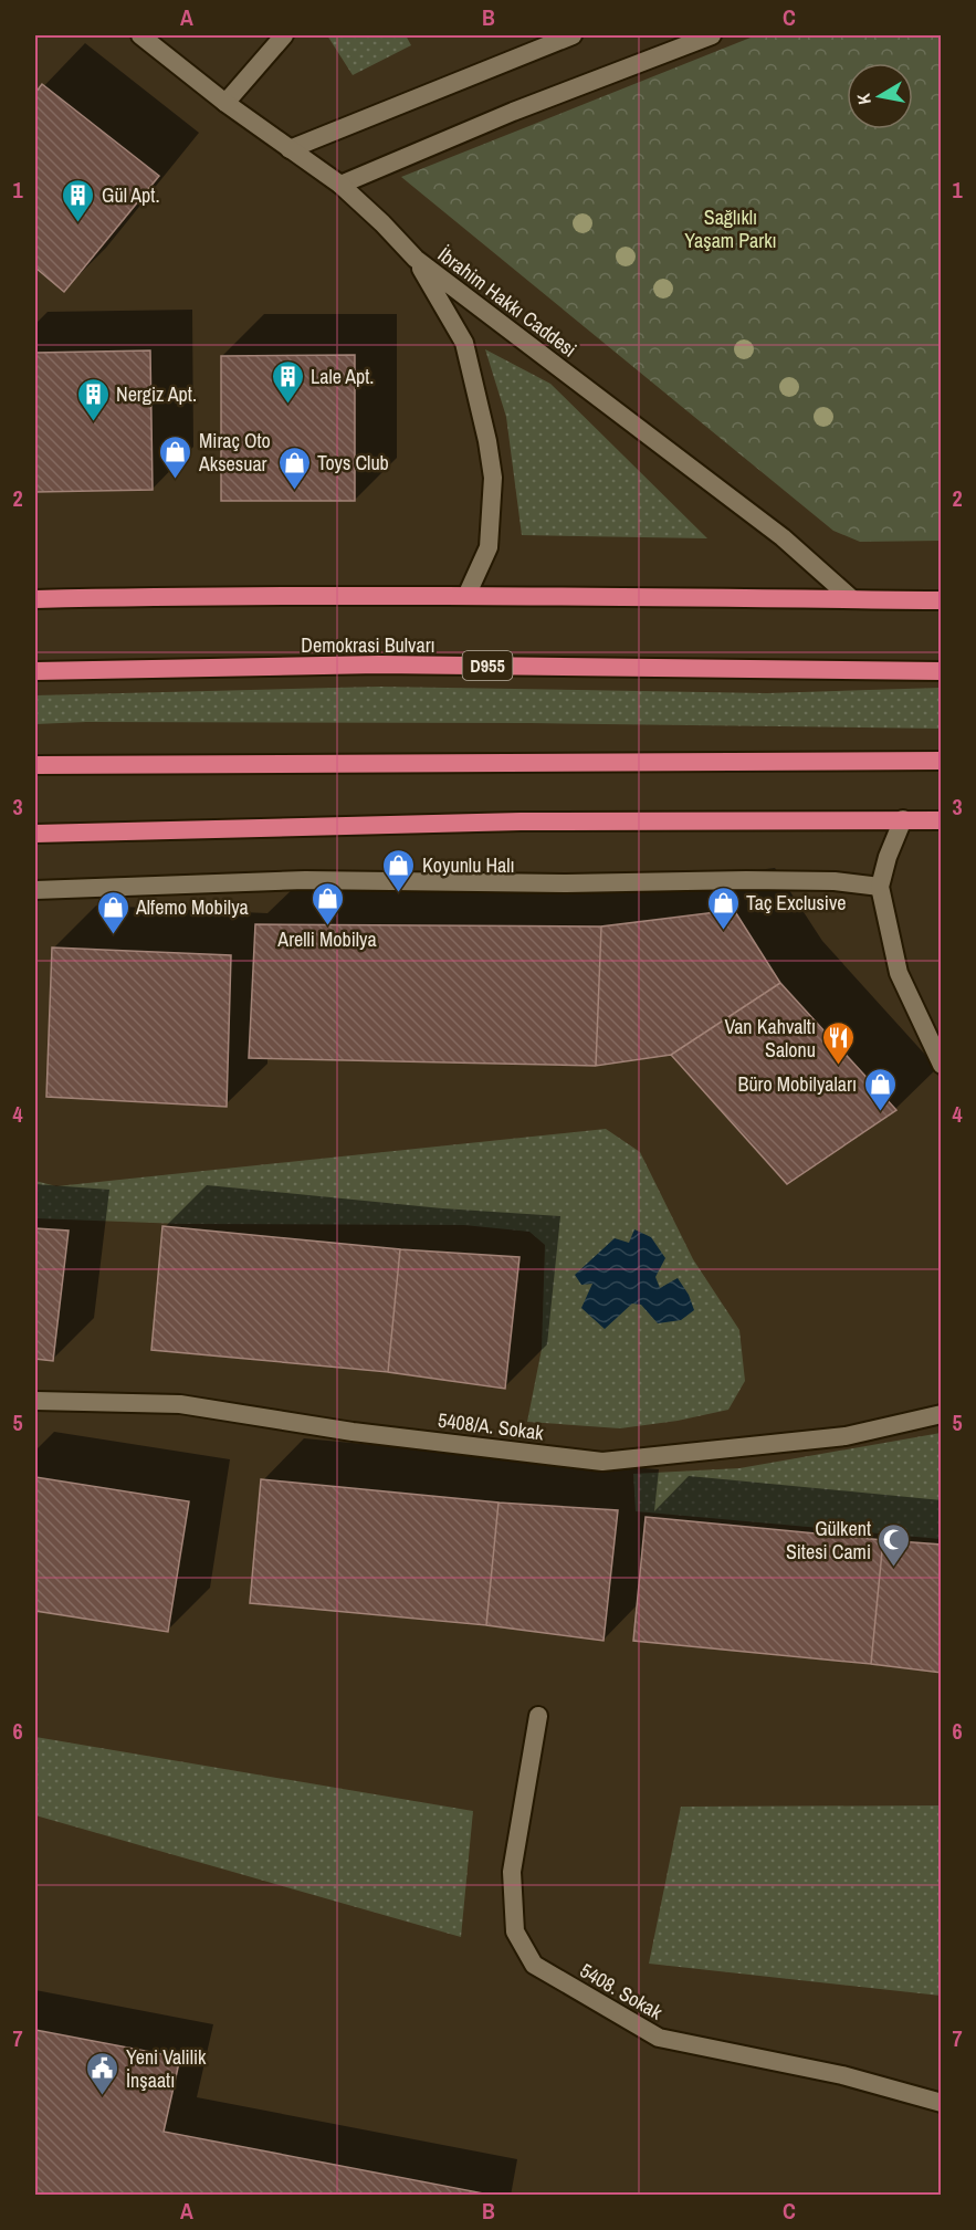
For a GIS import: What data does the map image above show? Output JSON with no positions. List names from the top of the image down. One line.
{"streets":{"highway":["Demokrasi Bulvarı","D955"],"street":["İbrahim Hakkı Caddesi","5408/A. Sokak","5408. Sokak"]},"parks":["Sağlıklı Yaşam Parkı"],"places":{"building":["Gül Apt.","Lale Apt.","Nergiz Apt."],"shop":["Miraç Oto Aksesuar","Toys Club","Koyunlu Halı","Arelli Mobilya","Taç Exclusive","Alfemo Mobilya","Büro Mobilyaları"],"restaurant":["Van Kahvaltı Salonu"],"mosque":["Gülkent Sitesi Cami"],"public building":["Yeni Valilik İnşaatı"]},"north":"left","grid":{"columns":["A","B","C"],"rows":["1","2","3","4","5","6","7"]}}
